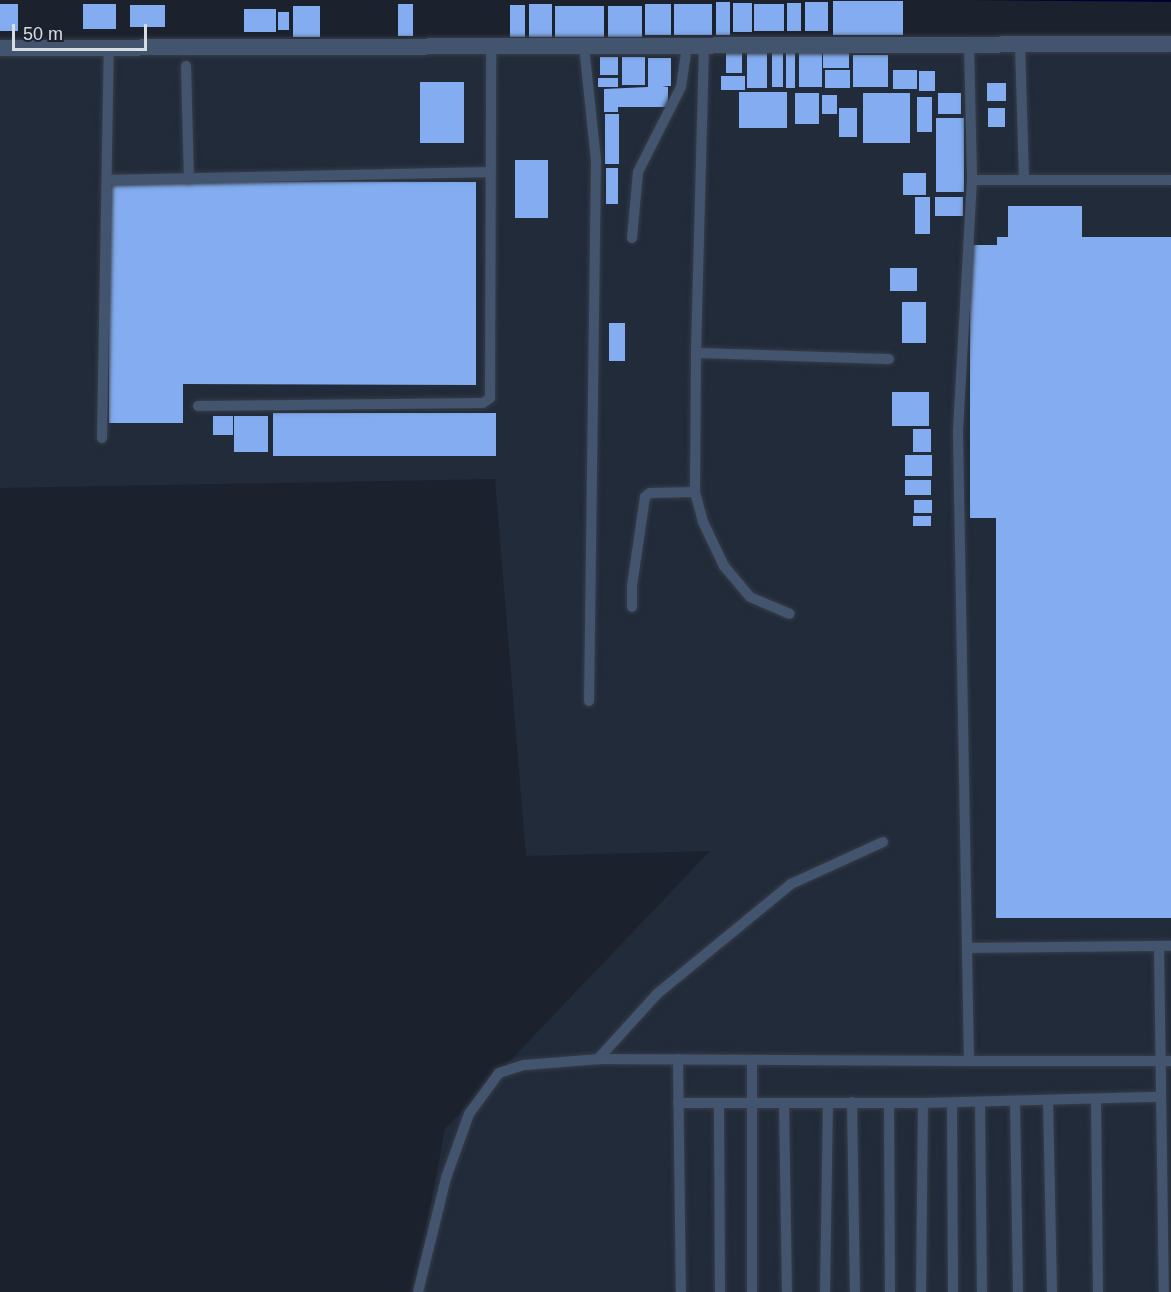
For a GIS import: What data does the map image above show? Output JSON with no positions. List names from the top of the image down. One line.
{"scale_bar":"50 m"}
